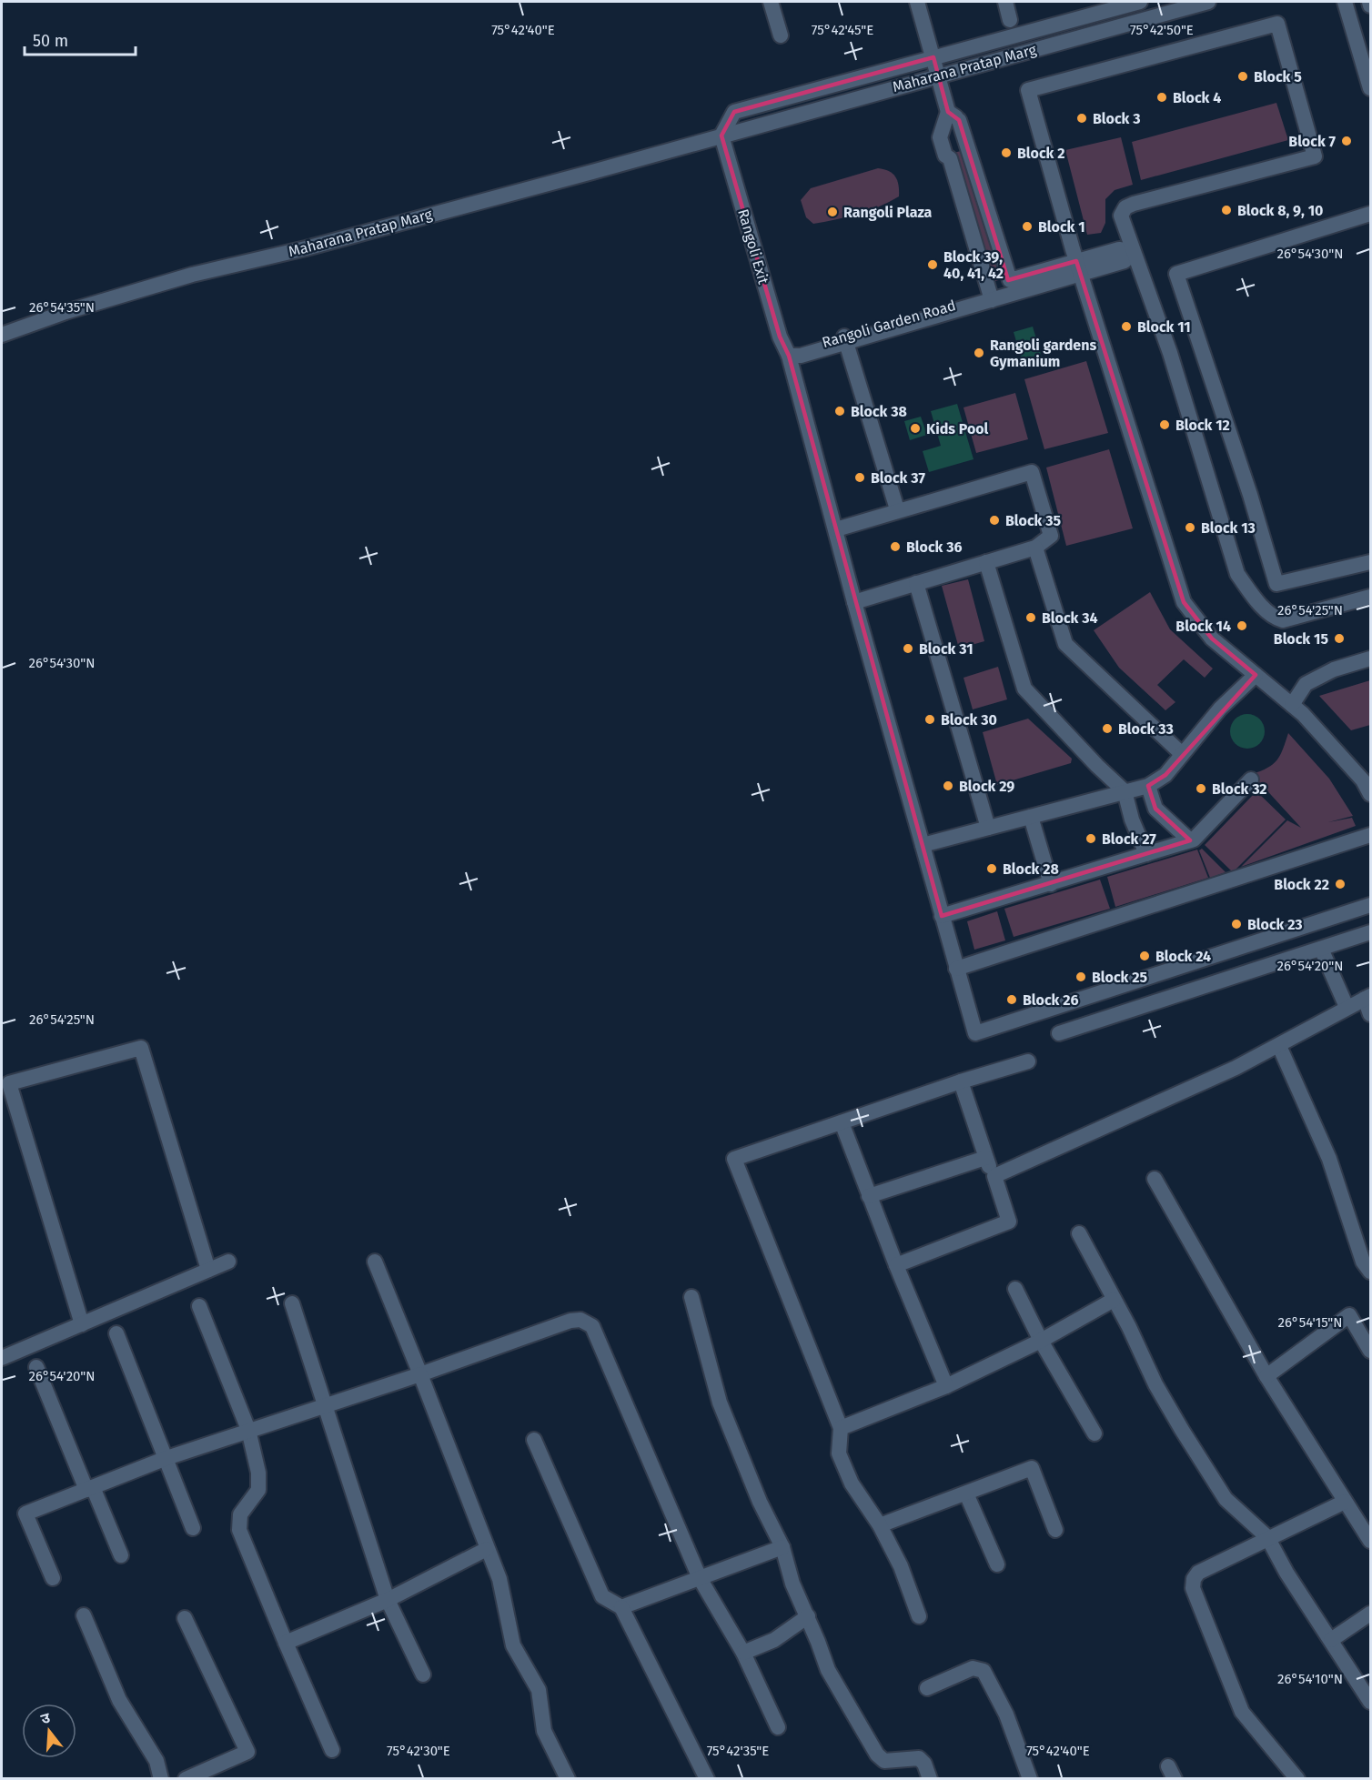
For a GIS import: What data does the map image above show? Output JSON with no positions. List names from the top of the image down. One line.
{"streets":{"street":["Maharana Pratap Marg","Rangoli Exit","Rangoli Garden Road"]},"crossings":[["Maharana Pratap Marg","Rangoli Exit"],["Rangoli Exit","Rangoli Garden Road"]],"places":["Block 5","Block 4","Block 3","Block 7","Block 2","Block 8, 9, 10","Rangoli Plaza","Block 1","Block 39, 40, 41, 42","Block 11","Rangoli gardens Gymanium","Block 38","Block 12","Kids Pool","Block 37","Block 35","Block 13","Block 36","Block 34","Block 14","Block 15","Block 31","Block 30","Block 33","Block 29","Block 32","Block 27","Block 28","Block 22","Block 23","Block 24","Block 25","Block 26"],"scale_bar":"50 m","north":"top","coordinates":["75°42'45\"E","75°42'40\"E","75°42'50\"E","26°54'30\"N","26°54'35\"N","26°54'25\"N","26°54'20\"N","26°54'15\"N","26°54'10\"N","75°42'30\"E","75°42'35\"E"]}
